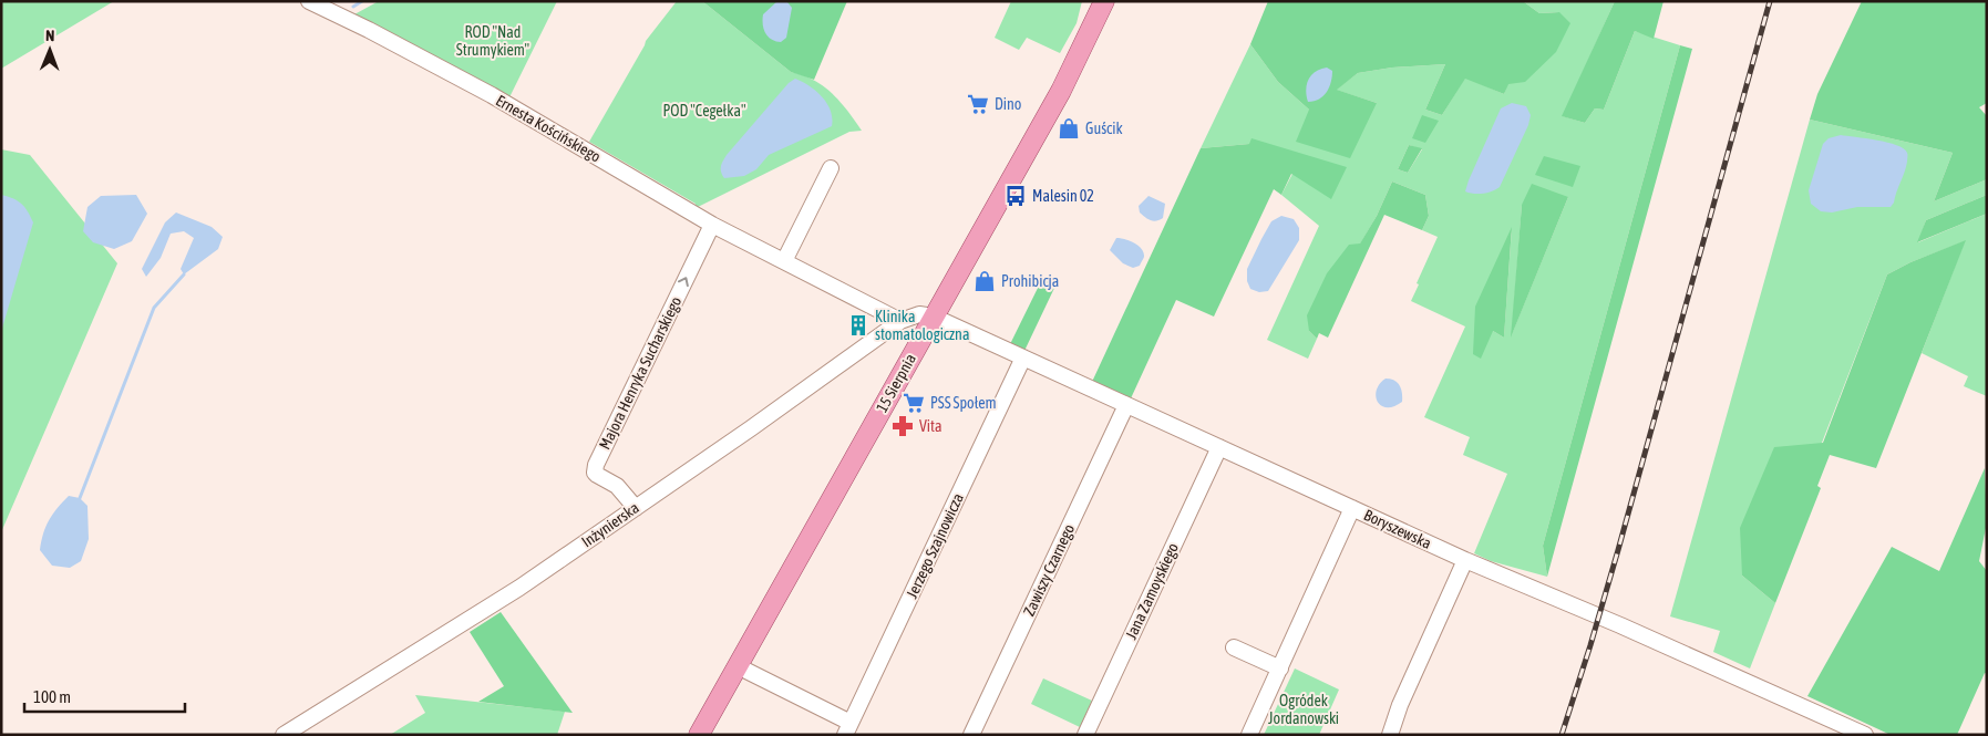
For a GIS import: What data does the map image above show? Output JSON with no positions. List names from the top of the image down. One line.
{"streets":{"main road":["15 Sierpnia"],"street":["Ernesta Kościńskiego","Majora Henryka Sucharskiego","Inżynierska","Boryszewska","Jerzego Szajnowicza","Zawiszy Czarnego","Jana Zamoyskiego"]},"crossings":[["Ernesta Kościńskiego","Majora Henryka Sucharskiego"],["Ernesta Kościńskiego","Inżynierska"],["Majora Henryka Sucharskiego","Inżynierska"],["15 Sierpnia","Inżynierska"],["15 Sierpnia","Boryszewska"],["Inżynierska","Boryszewska"],["Boryszewska","Jerzego Szajnowicza"],["Boryszewska","Zawiszy Czarnego"],["Boryszewska","Jana Zamoyskiego"]],"one_way":["Majora Henryka Sucharskiego"],"parks":["ROD \"Nad Strumykiem\"","POD \"Cegełka\"","Ogródek Jordanowski"],"places":{"supermarket":["Dino","PSS Społem"],"shop":["Guścik","Prohibicja"],"bus stop":["Malesin 02"],"building":["Klinika stomatologiczna"],"pharmacy":["Vita"]},"scale_bar":"100 m","north":"top"}
